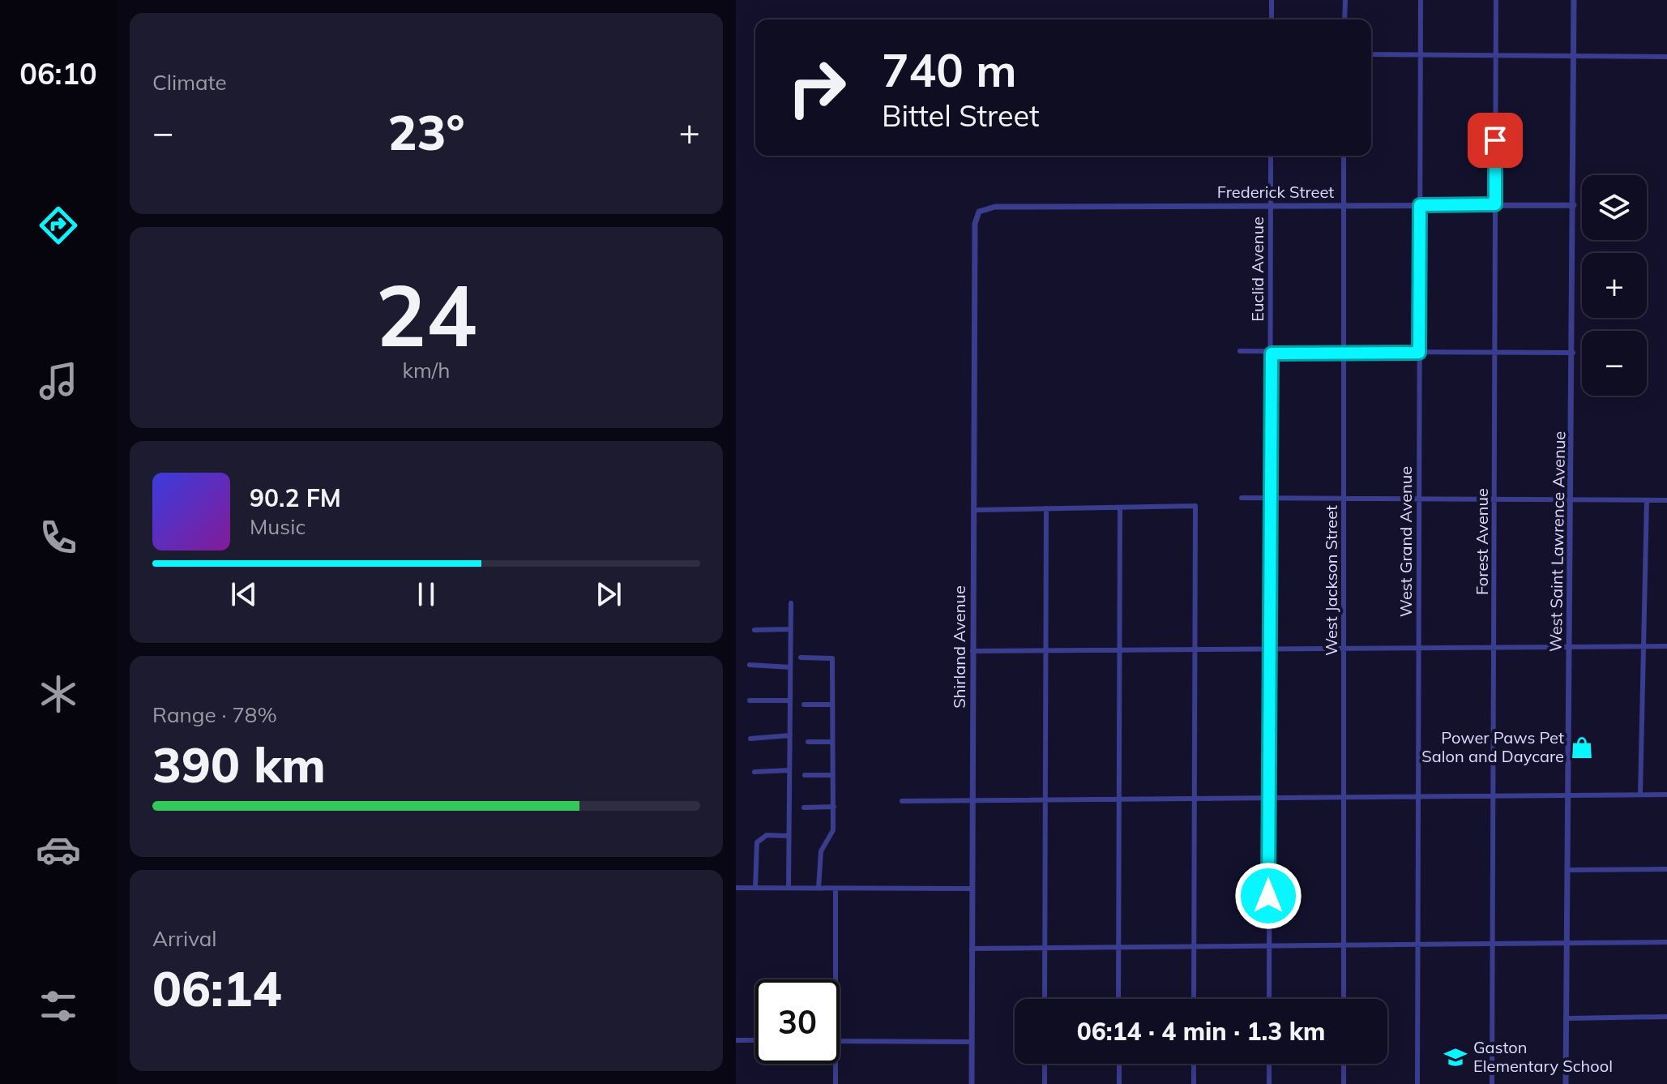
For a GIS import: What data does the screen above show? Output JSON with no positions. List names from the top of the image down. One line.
{"streets":{"street":["Frederick Street","Euclid Avenue","West Grand Avenue","Forest Avenue","West Saint Lawrence Avenue","West Jackson Street","Shirland Avenue"]},"crossings":[["Frederick Street","Euclid Avenue"],["Frederick Street","West Grand Avenue"],["Frederick Street","Forest Avenue"],["Frederick Street","West Saint Lawrence Avenue"],["Frederick Street","West Jackson Street"],["Frederick Street","Shirland Avenue"]],"places":{"shop":["Power Paws Pet Salon and Daycare"],"school or university":["Gaston Elementary School"]},"page":{"tabs":"06:10","tile":["Climate",["24","km/h"],["Range · 78%","390 km"],["Arrival","06:14"]],"turn":["740 m","Bittel Street"],"heat":["−","23°","+"],"map_buttons":["+","−"],"song":["90.2 FM","Music"],"limit":"30","trip":"06:14 · 4 min · 1.3 km"}}
